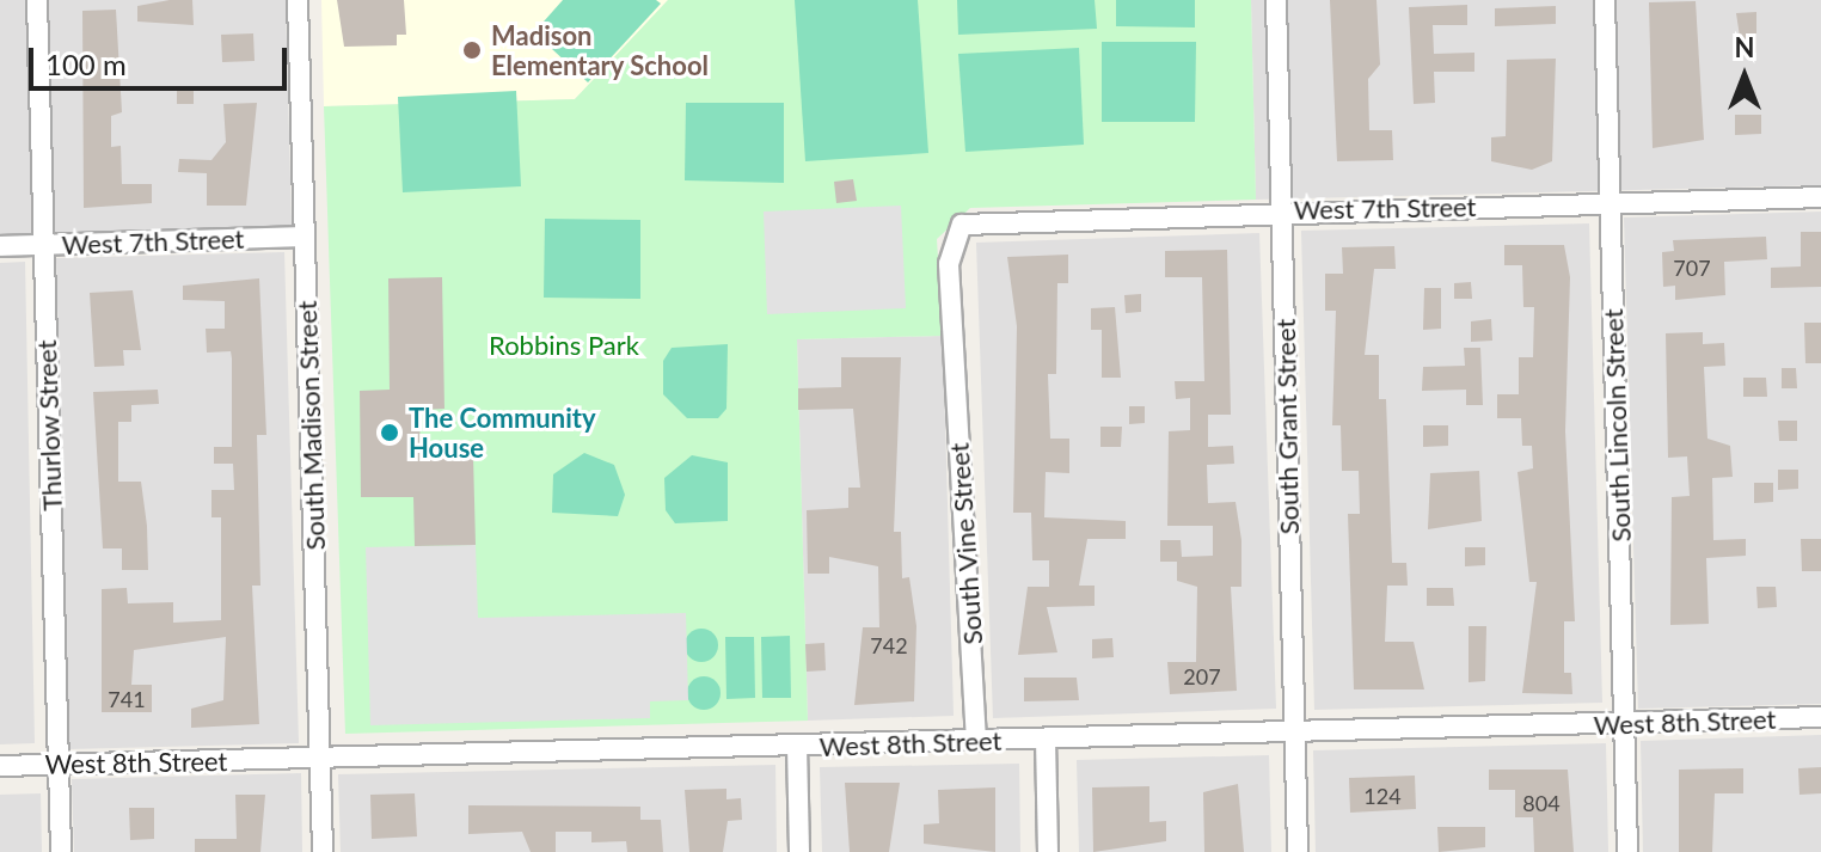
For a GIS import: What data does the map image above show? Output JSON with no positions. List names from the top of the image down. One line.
{"streets":{"street":["West 7th Street","Thurlow Street","South Madison Street","South Lincoln Street","South Grant Street","South Vine Street","West 8th Street"]},"crossings":[["West 7th Street","Thurlow Street"],["West 7th Street","South Madison Street"],["West 7th Street","South Lincoln Street"],["West 7th Street","South Grant Street"],["West 7th Street","South Vine Street"],["Thurlow Street","West 8th Street"],["South Madison Street","West 8th Street"],["South Lincoln Street","West 8th Street"],["South Grant Street","West 8th Street"],["South Vine Street","West 8th Street"]],"parks":["Robbins Park"],"places":["Madison Elementary School","The Community House"],"house_numbers":["707","742","207","741","124","804"],"scale_bar":"100 m","north":"top"}
